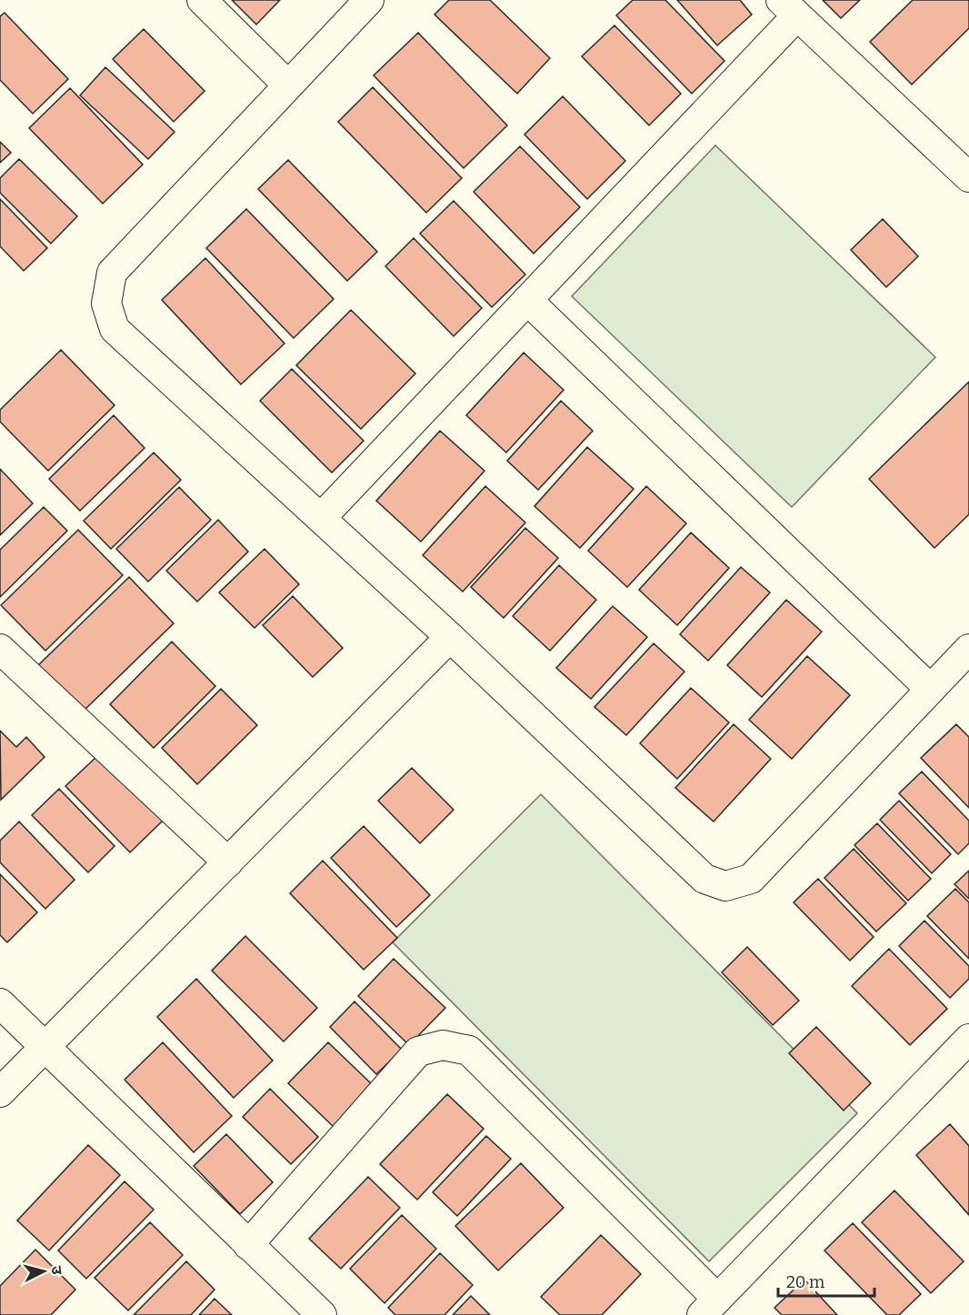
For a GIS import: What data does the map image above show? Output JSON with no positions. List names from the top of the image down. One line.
{"scale_bar":"20 m","north":"right"}
